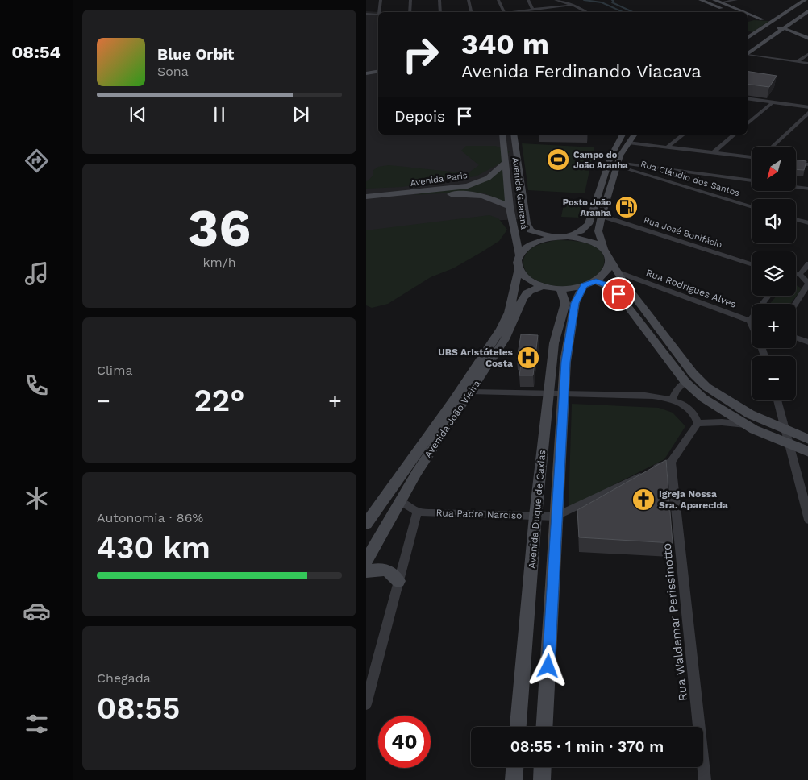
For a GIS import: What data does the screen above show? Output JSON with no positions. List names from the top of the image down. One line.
{"streets":{"street":["Rua Cláudio dos Santos","Avenida Paris","Avenida Guaraná","Rua José Bonifácio","Rua Rodrigues Alves","Avenida João Vieira","Avenida Duque de Caxias","Rua Padre Narciso","Rua Waldemar Perissinotto"]},"crossings":[["Avenida Paris","Avenida Guaraná"],["Avenida Guaraná","Avenida João Vieira"],["Avenida Guaraná","Avenida Duque de Caxias"],["Avenida João Vieira","Avenida Duque de Caxias"],["Avenida João Vieira","Rua Padre Narciso"],["Avenida Duque de Caxias","Rua Padre Narciso"]],"places":{"sports":["Campo do João Aranha"],"fuel station":["Posto João Aranha"],"hospital":["UBS Aristóteles Costa"],"church":["Igreja Nossa Sra. Aparecida"]},"north":"bottom left","page":{"tabs":"08:54","turn":["340 m","Avenida Ferdinando Viacava"],"song":["Blue Orbit","Sona"],"then":"Depois","map_buttons":["+","−"],"tile":[["36","km/h"],"Clima",["Autonomia · 86%","430 km"],["Chegada","08:55"]],"heat":["−","22°","+"],"limit":"40","trip":"08:55 · 1 min · 370 m"}}
